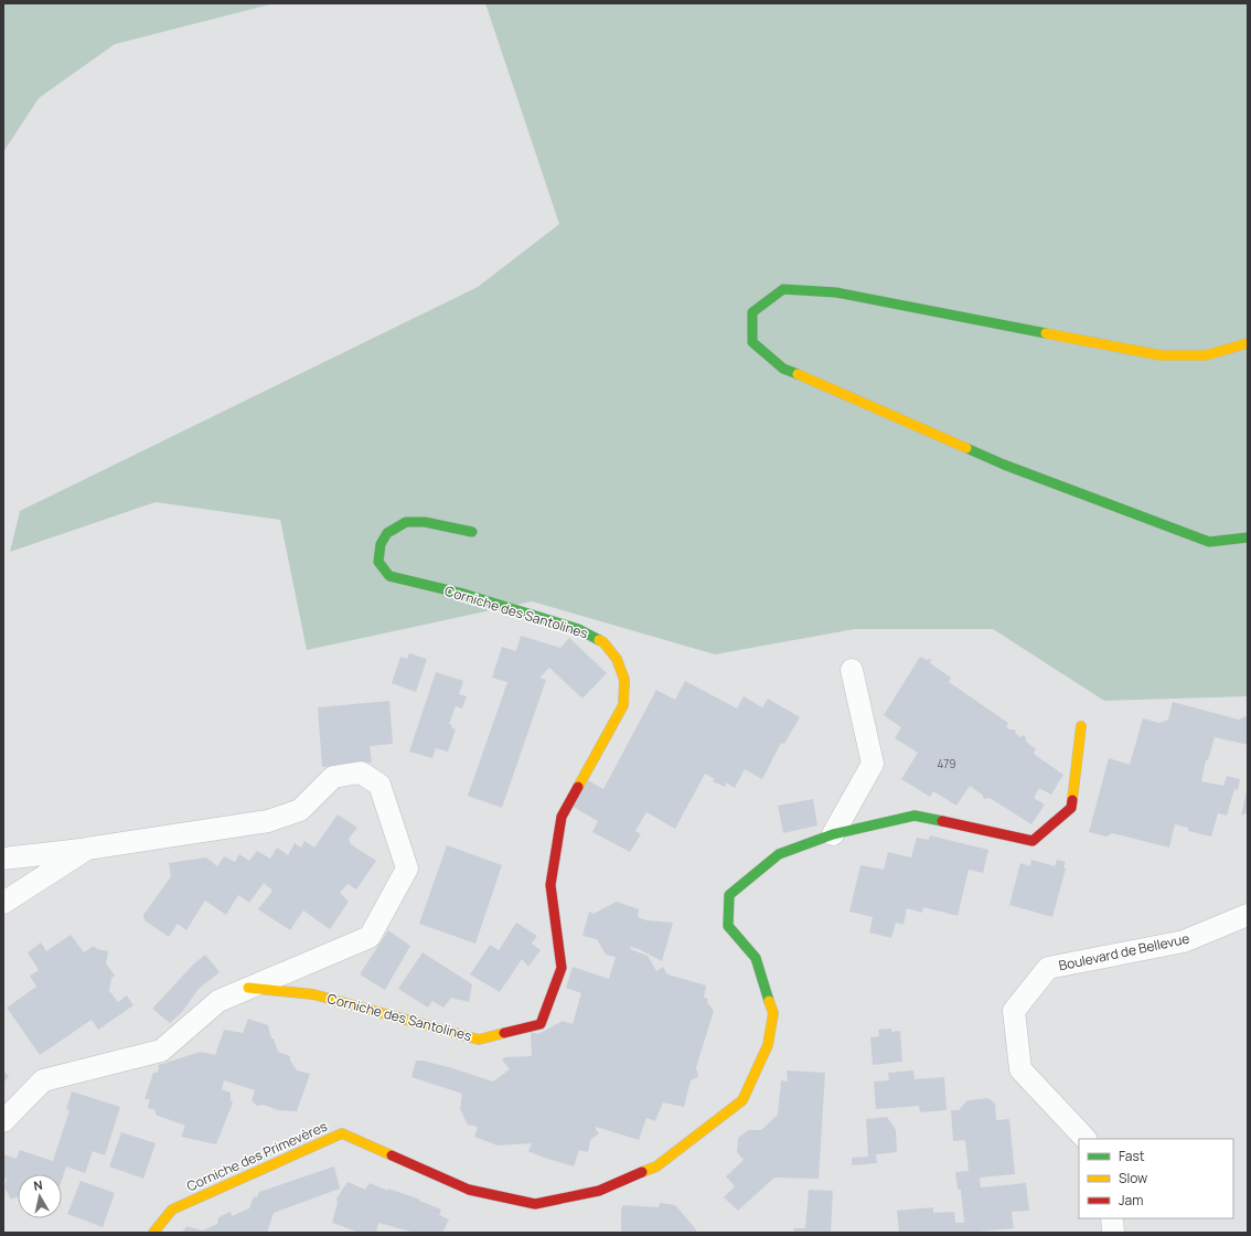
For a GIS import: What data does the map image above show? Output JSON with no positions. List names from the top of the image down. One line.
{"streets":{"street":["Corniche des Santolines","Boulevard de Bellevue","Corniche des Primevères"]},"house_numbers":["479"],"legend":["Fast","Slow","Jam"],"north":"top"}
